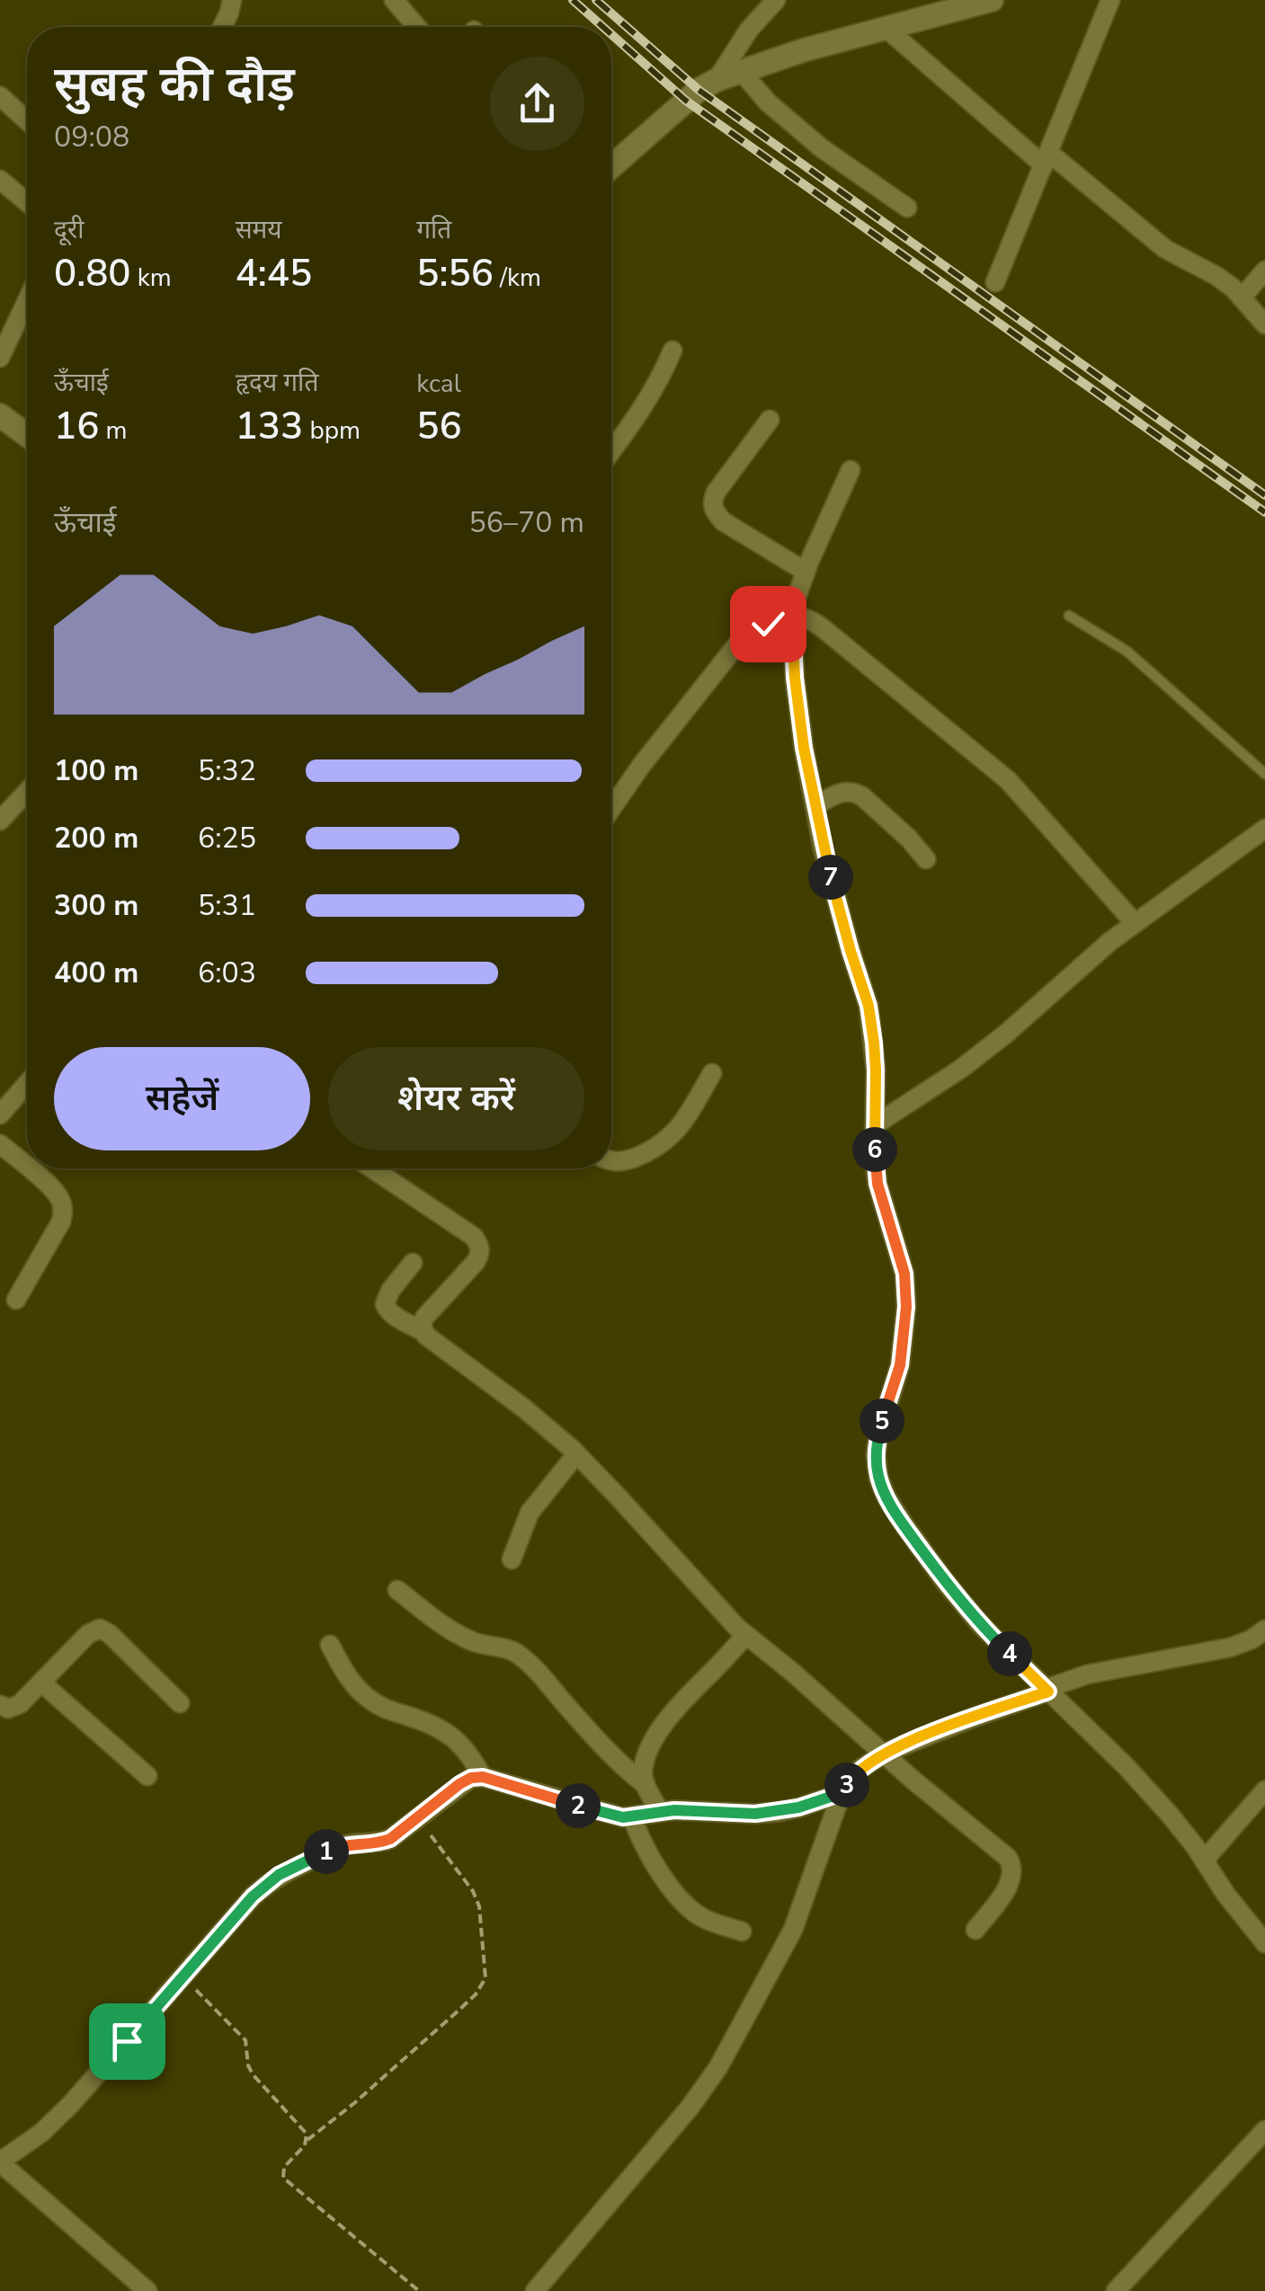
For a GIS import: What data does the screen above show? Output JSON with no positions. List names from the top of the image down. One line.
{"page":{"heading":["सुबह की दौड़","09:08"],"stats":[["दूरी","0.80 km"],["समय","4:45"],["गति","5:56 /km"],["ऊँचाई","16 m"],["हृदय गति","133 bpm"],["kcal","56"]],"chart":["ऊँचाई","56–70 m"],"list":[{"name":"100 m","note":"5:32"},{"name":"200 m","note":"6:25"},{"name":"300 m","note":"5:31"},{"name":"400 m","note":"6:03"}],"pins":["7","6","5","4","3","2","1"],"buttons":["सहेजें","शेयर करें"]}}
